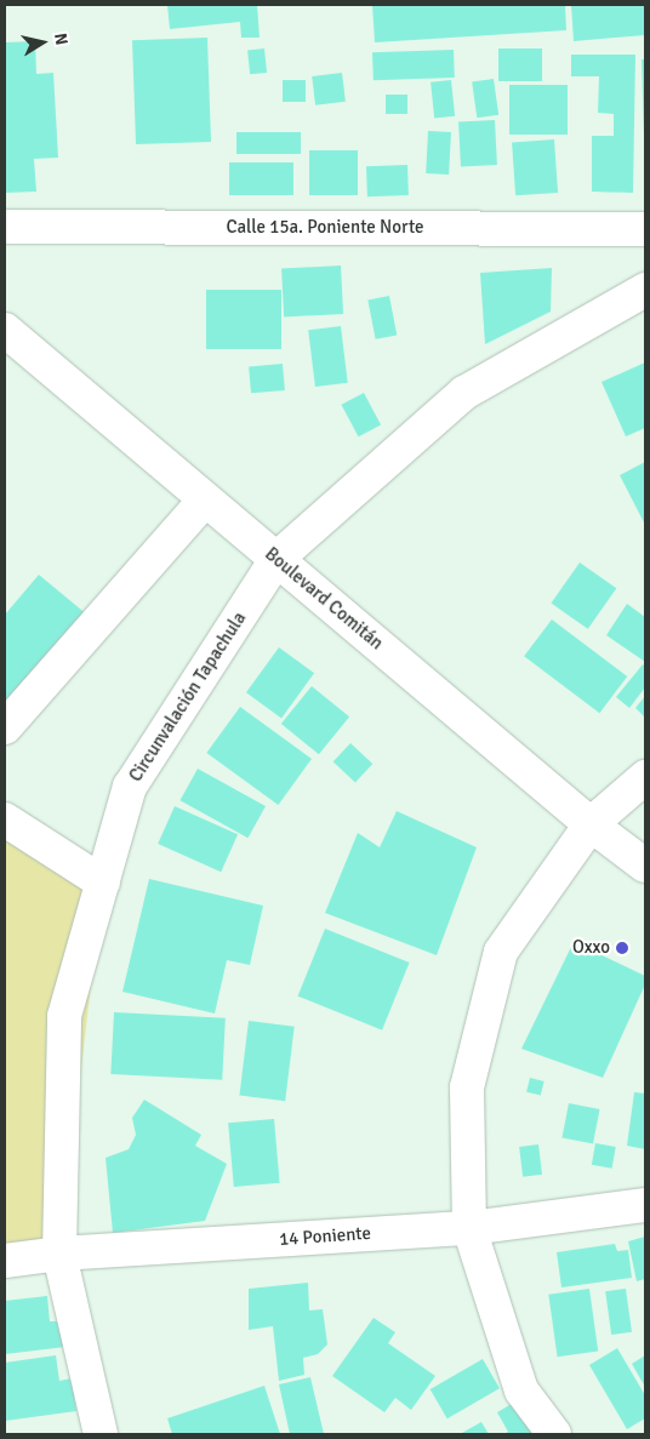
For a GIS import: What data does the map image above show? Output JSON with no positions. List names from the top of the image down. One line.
{"streets":{"street":["Calle 15a. Poniente Norte","Boulevard Comitán","Circunvalación Tapachula","14 Poniente"]},"crossings":[["Boulevard Comitán","Circunvalación Tapachula"],["Circunvalación Tapachula","14 Poniente"]],"places":["Oxxo"],"north":"right"}
